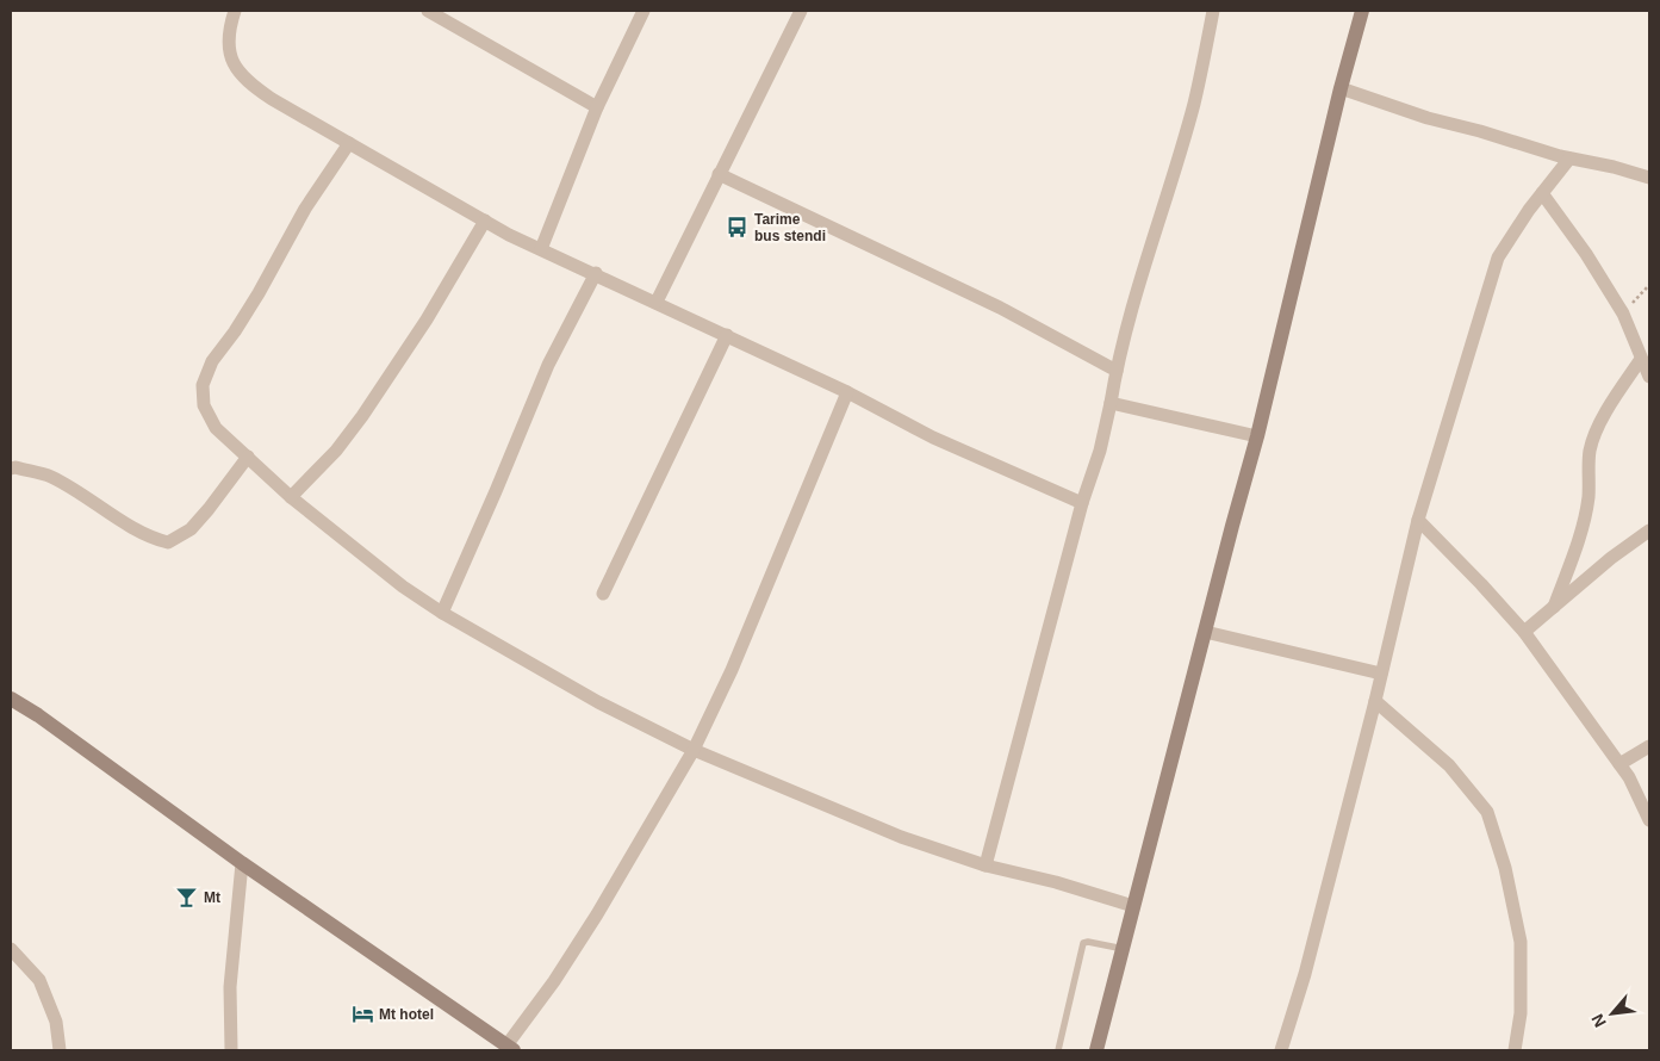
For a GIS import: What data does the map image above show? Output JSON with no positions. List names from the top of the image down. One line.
{"places":{"bus stop":["Tarime bus stendi"],"bar":["Mt"],"hotel":["Mt hotel"]},"north":"bottom left"}
